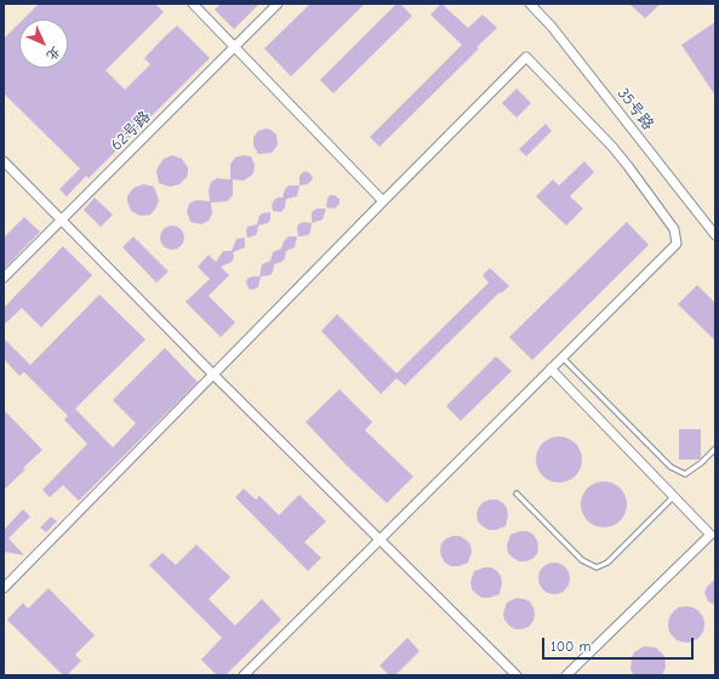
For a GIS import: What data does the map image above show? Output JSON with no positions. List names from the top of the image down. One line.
{"streets":{"street":["35号路","62号路"]},"scale_bar":"100 m","north":"bottom right"}
